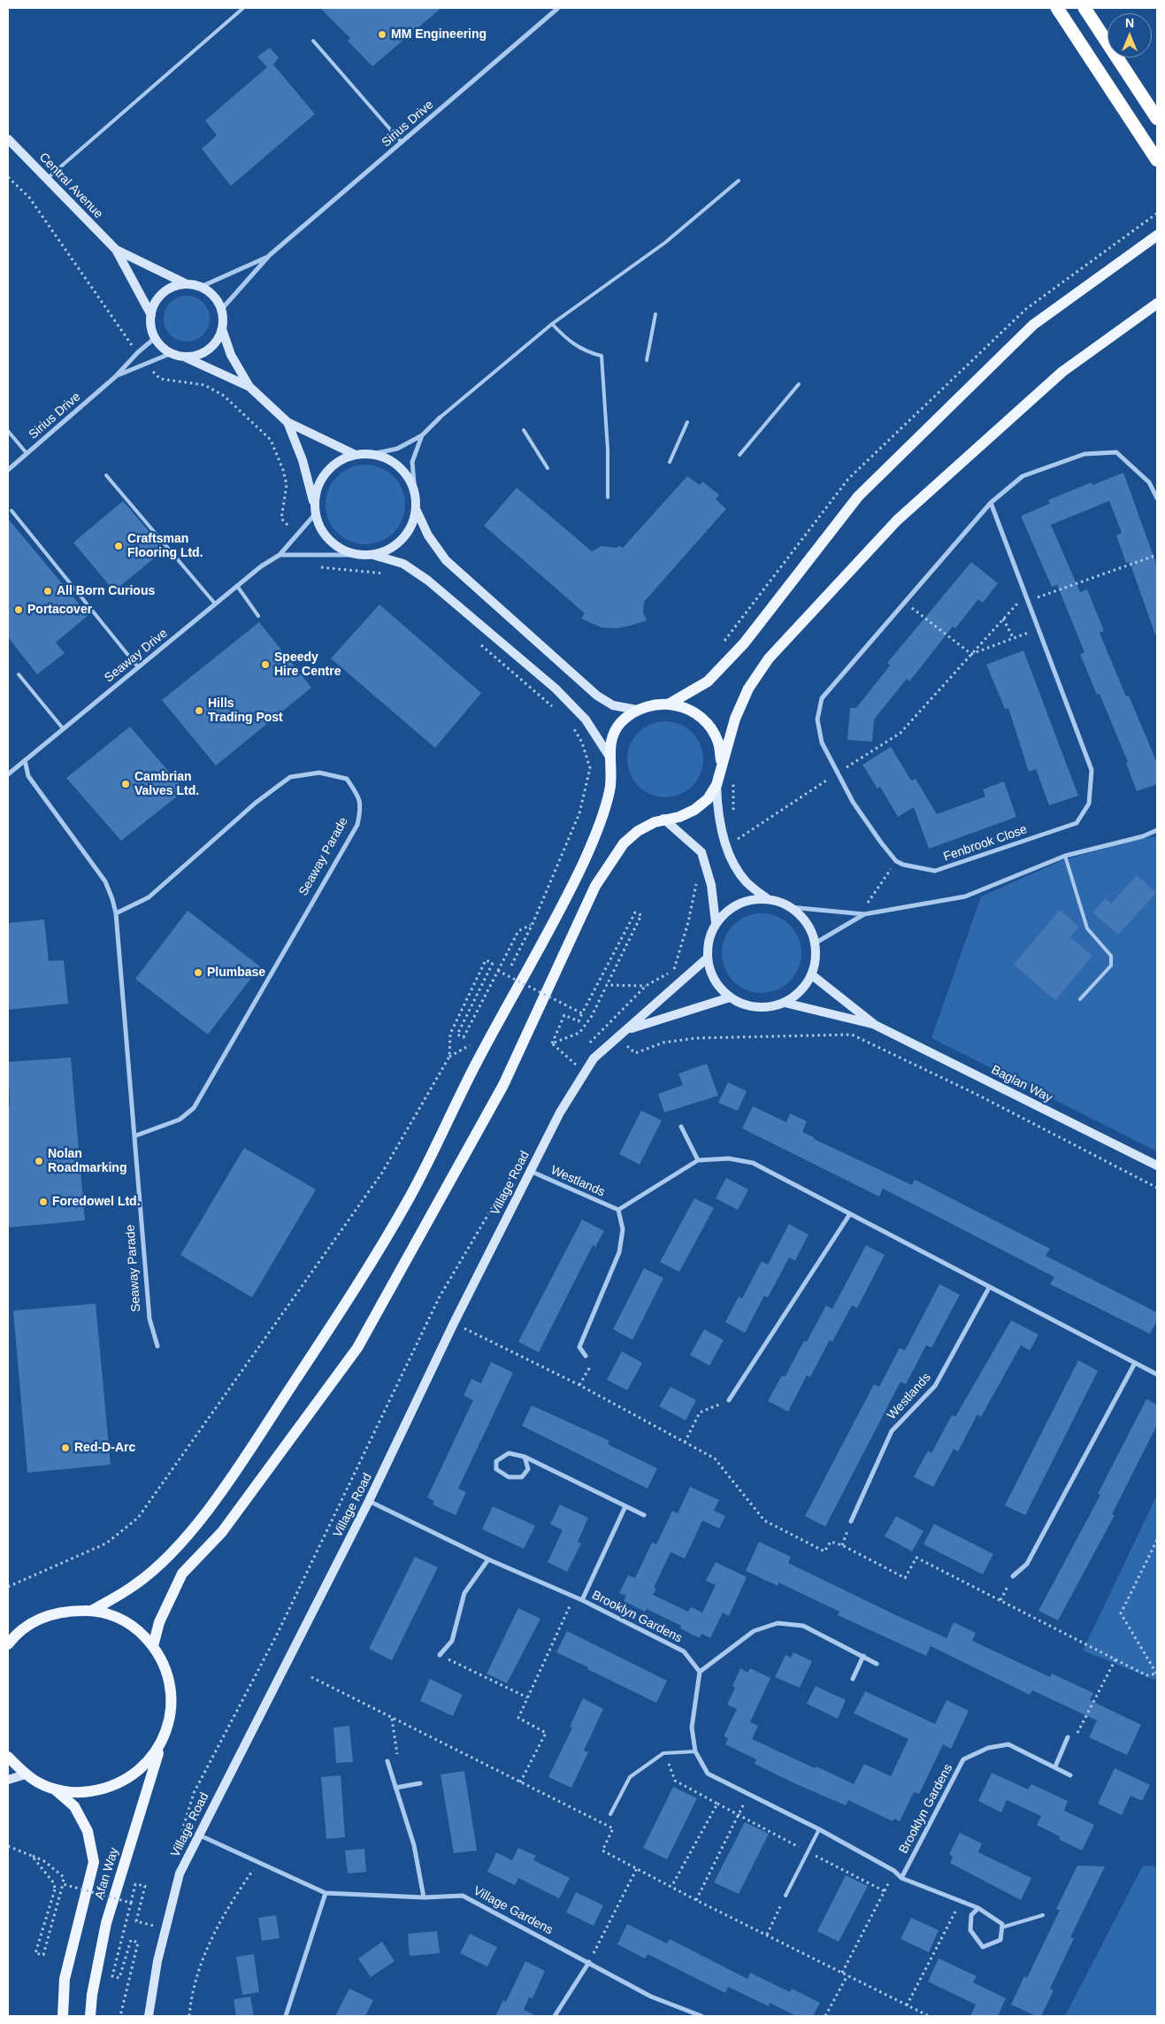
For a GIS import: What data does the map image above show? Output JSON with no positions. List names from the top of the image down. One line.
{"streets":{"main road":["Afan Way"],"street":["Sirius Drive","Central Avenue","Seaway Drive","Fenbrook Close","Seaway Parade","Baglan Way","Westlands","Village Road","Brooklyn Gardens","Village Gardens"]},"crossings":[["Sirius Drive","Central Avenue"],["Seaway Drive","Seaway Parade"],["Baglan Way","Village Road"],["Westlands","Village Road"],["Village Road","Brooklyn Gardens"],["Village Road","Village Gardens"]],"places":["MM Engineering","Craftsman Flooring Ltd.","All Born Curious","Portacover","Speedy Hire Centre","Hills Trading Post","Cambrian Valves Ltd.","Plumbase","Nolan Roadmarking","Foredowel Ltd.","Red-D-Arc"],"north":"top"}
